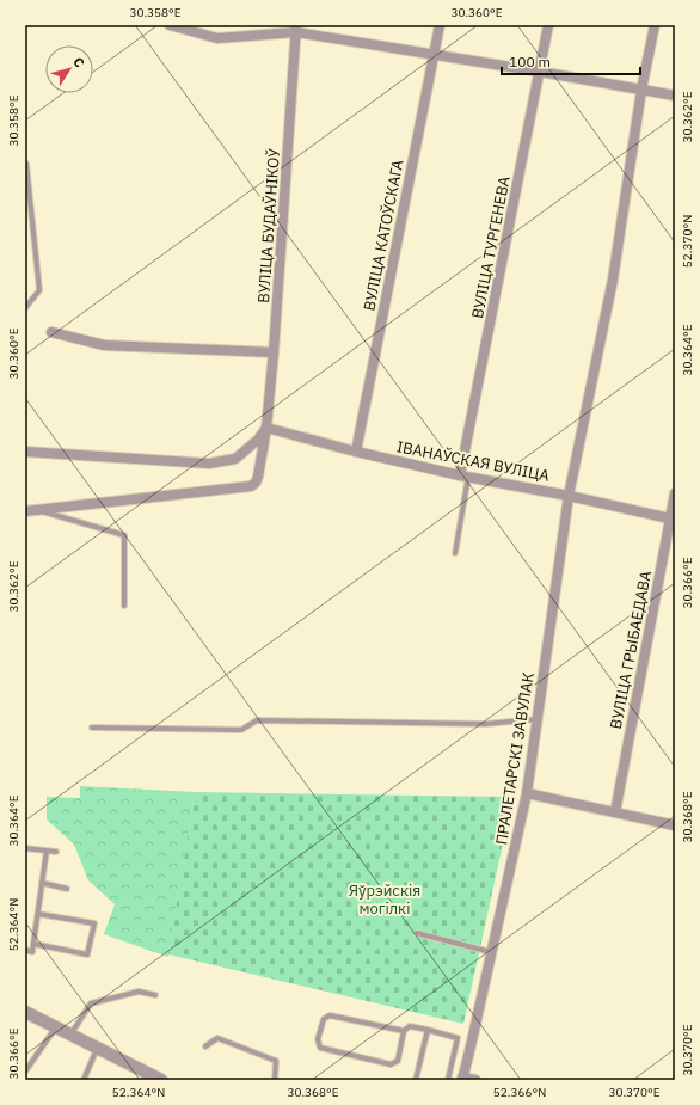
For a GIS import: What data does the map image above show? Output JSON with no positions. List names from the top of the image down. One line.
{"streets":{"street":["ВУЛІЦА БУДАЎНІКОЎ","ВУЛІЦА КАТОЎСКАГА","ВУЛІЦА ТУРГЕНЕВА","ІВАНАЎСКАЯ ВУЛІЦА","ВУЛІЦА ГРЫБАЕДАВА","ПРАЛЕТАРСКІ ЗАВУЛАК"]},"crossings":[["ВУЛІЦА БУДАЎНІКОЎ","ІВАНАЎСКАЯ ВУЛІЦА"],["ВУЛІЦА КАТОЎСКАГА","ІВАНАЎСКАЯ ВУЛІЦА"],["ВУЛІЦА ТУРГЕНЕВА","ІВАНАЎСКАЯ ВУЛІЦА"],["ІВАНАЎСКАЯ ВУЛІЦА","ВУЛІЦА ГРЫБАЕДАВА"],["ІВАНАЎСКАЯ ВУЛІЦА","ПРАЛЕТАРСКІ ЗАВУЛАК"]],"parks":["Яўрэйскія могілкі"],"scale_bar":"100 m","north":"top right","coordinates":["30.358°E","30.360°E","30.362°E","52.370°N","30.364°E","30.366°E","30.368°E","52.364°N","30.370°E","52.366°N"]}
